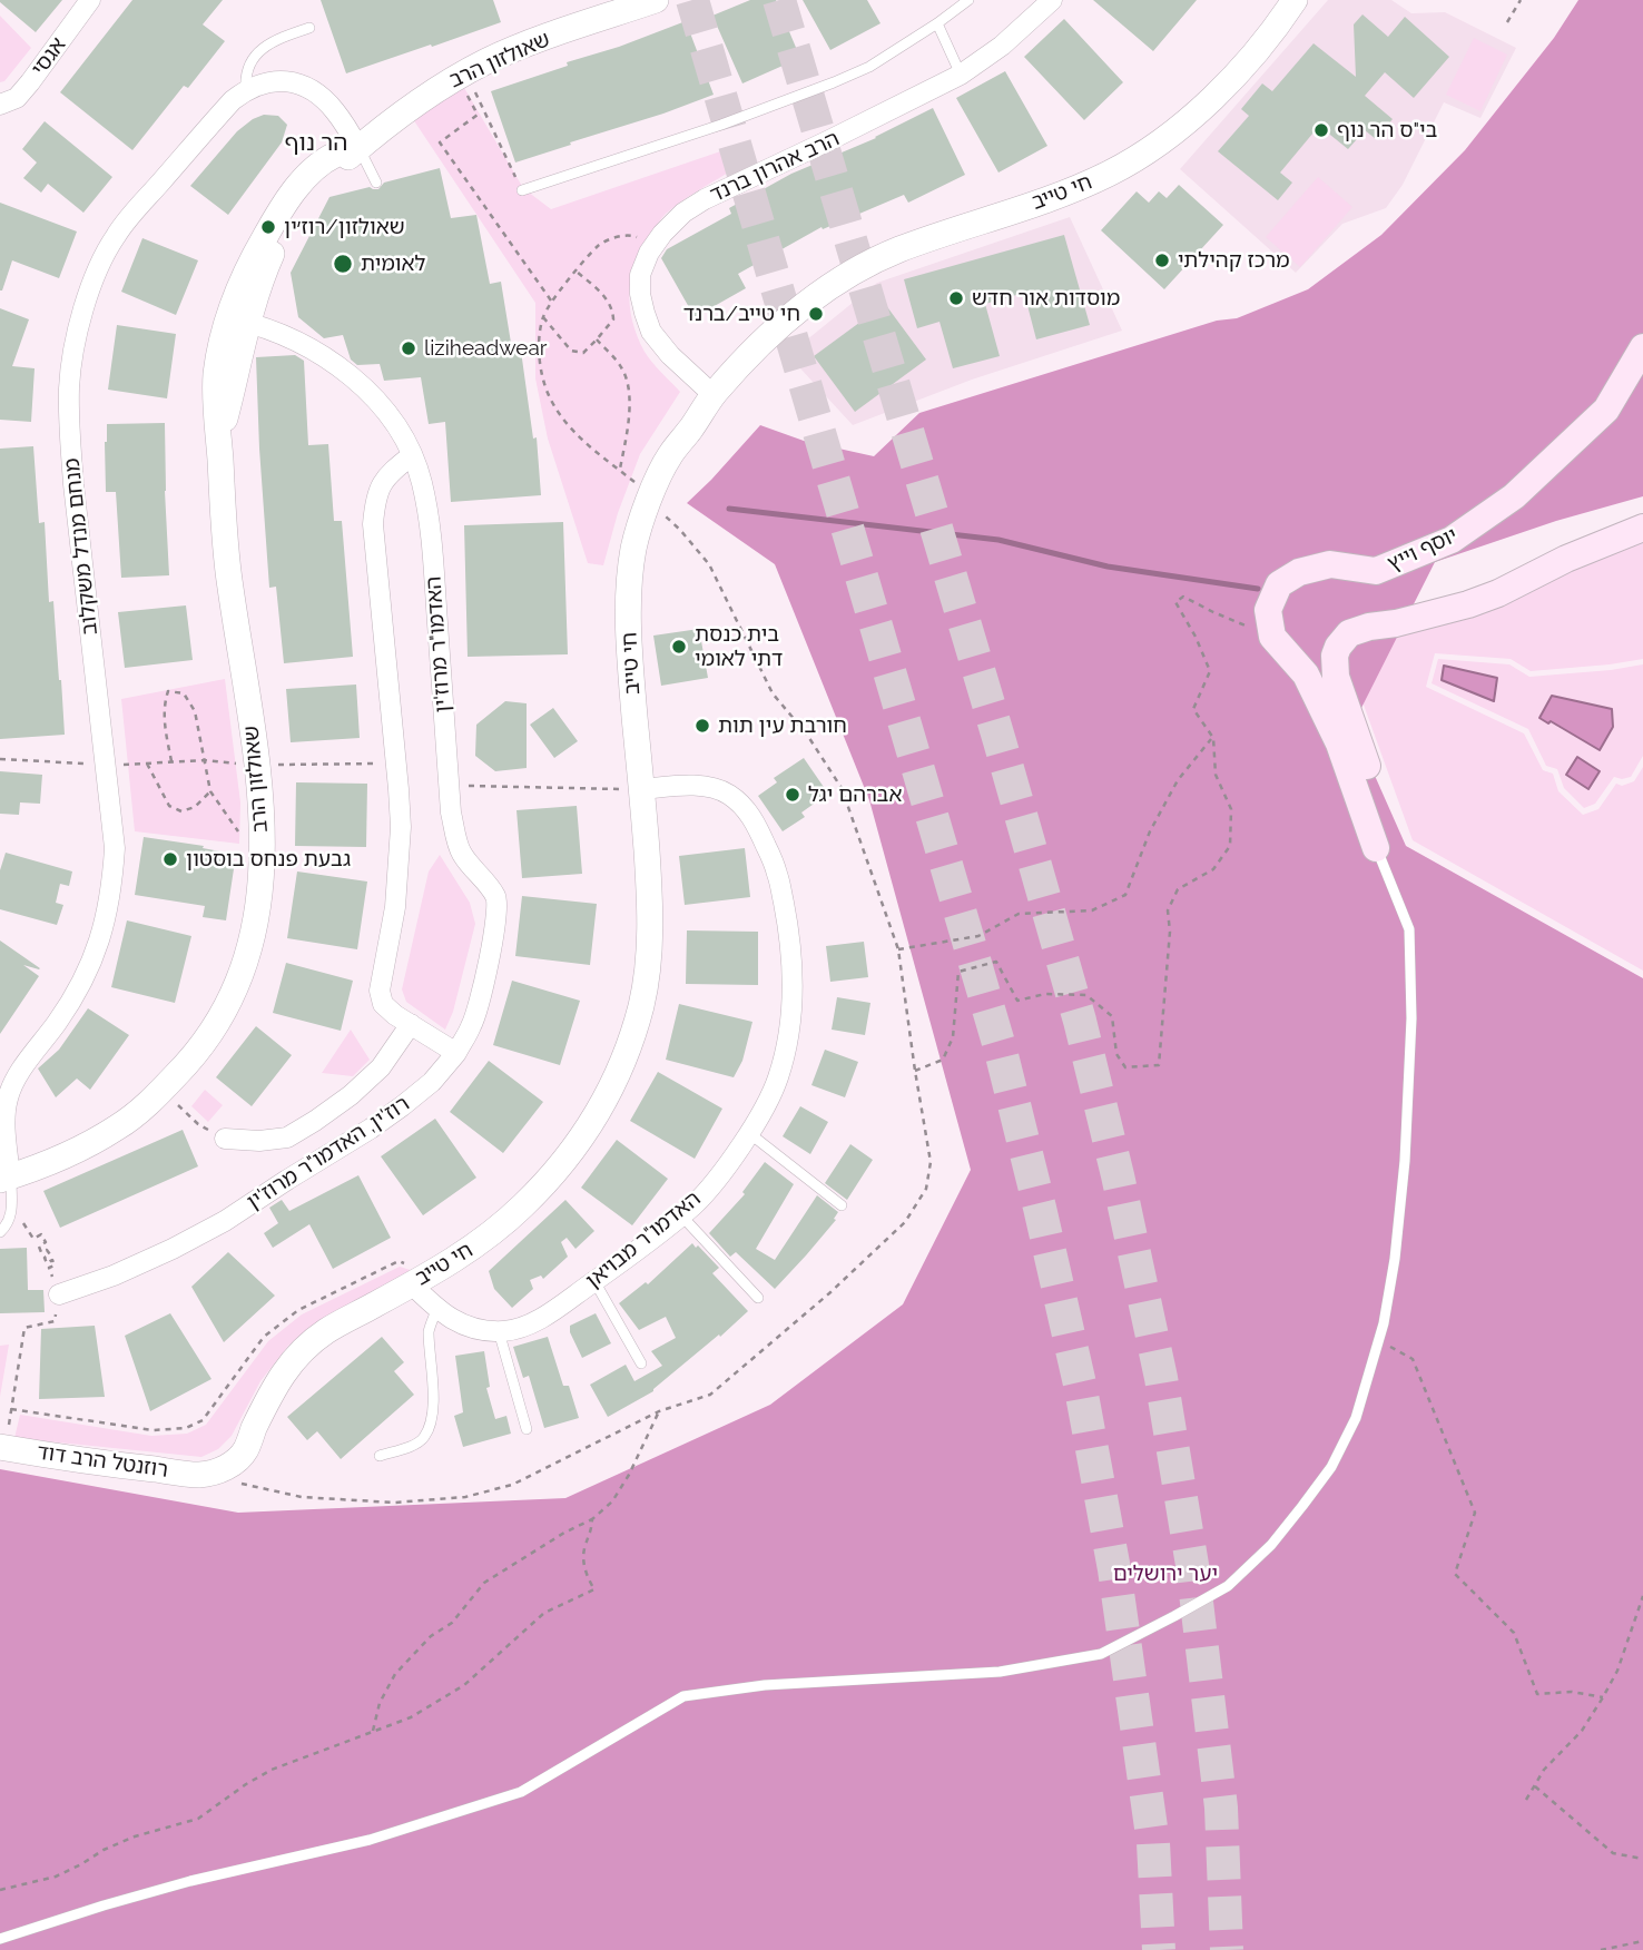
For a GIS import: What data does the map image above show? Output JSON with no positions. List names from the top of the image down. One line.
{"streets":{"main road":["יוסף וייץ"],"street":["אגסי","שאולזון הרב","הרב אהרון ברנד","חי טייב","מנחם מנדל משקלוב","האדמו\"ר מרוז'ין","רוז'ין, האדמו\"ר מרוז'ין","האדמו\"ר מבויאן","רוזנטל הרב דוד"]},"crossings":[["שאולזון הרב","מנחם מנדל משקלוב"],["שאולזון הרב","האדמו\"ר מרוז'ין"],["הרב אהרון ברנד","חי טייב"],["חי טייב","האדמו\"ר מבויאן"],["חי טייב","רוזנטל הרב דוד"],["האדמו\"ר מרוז'ין","רוז'ין, האדמו\"ר מרוז'ין"]],"districts":["הר נוף"],"parks":["יער ירושלים"],"places":["בי\"ס הר נוף","שאולזון/רוז׳ין","מרכז קהילתי","לאומית","מוסדות אור חדש","חי טייב/ברנד","liziheadwear","בית כנסת דתי לאומי","חורבת עין תות","אברהם יגל","גבעת פנחס בוסטון"]}
